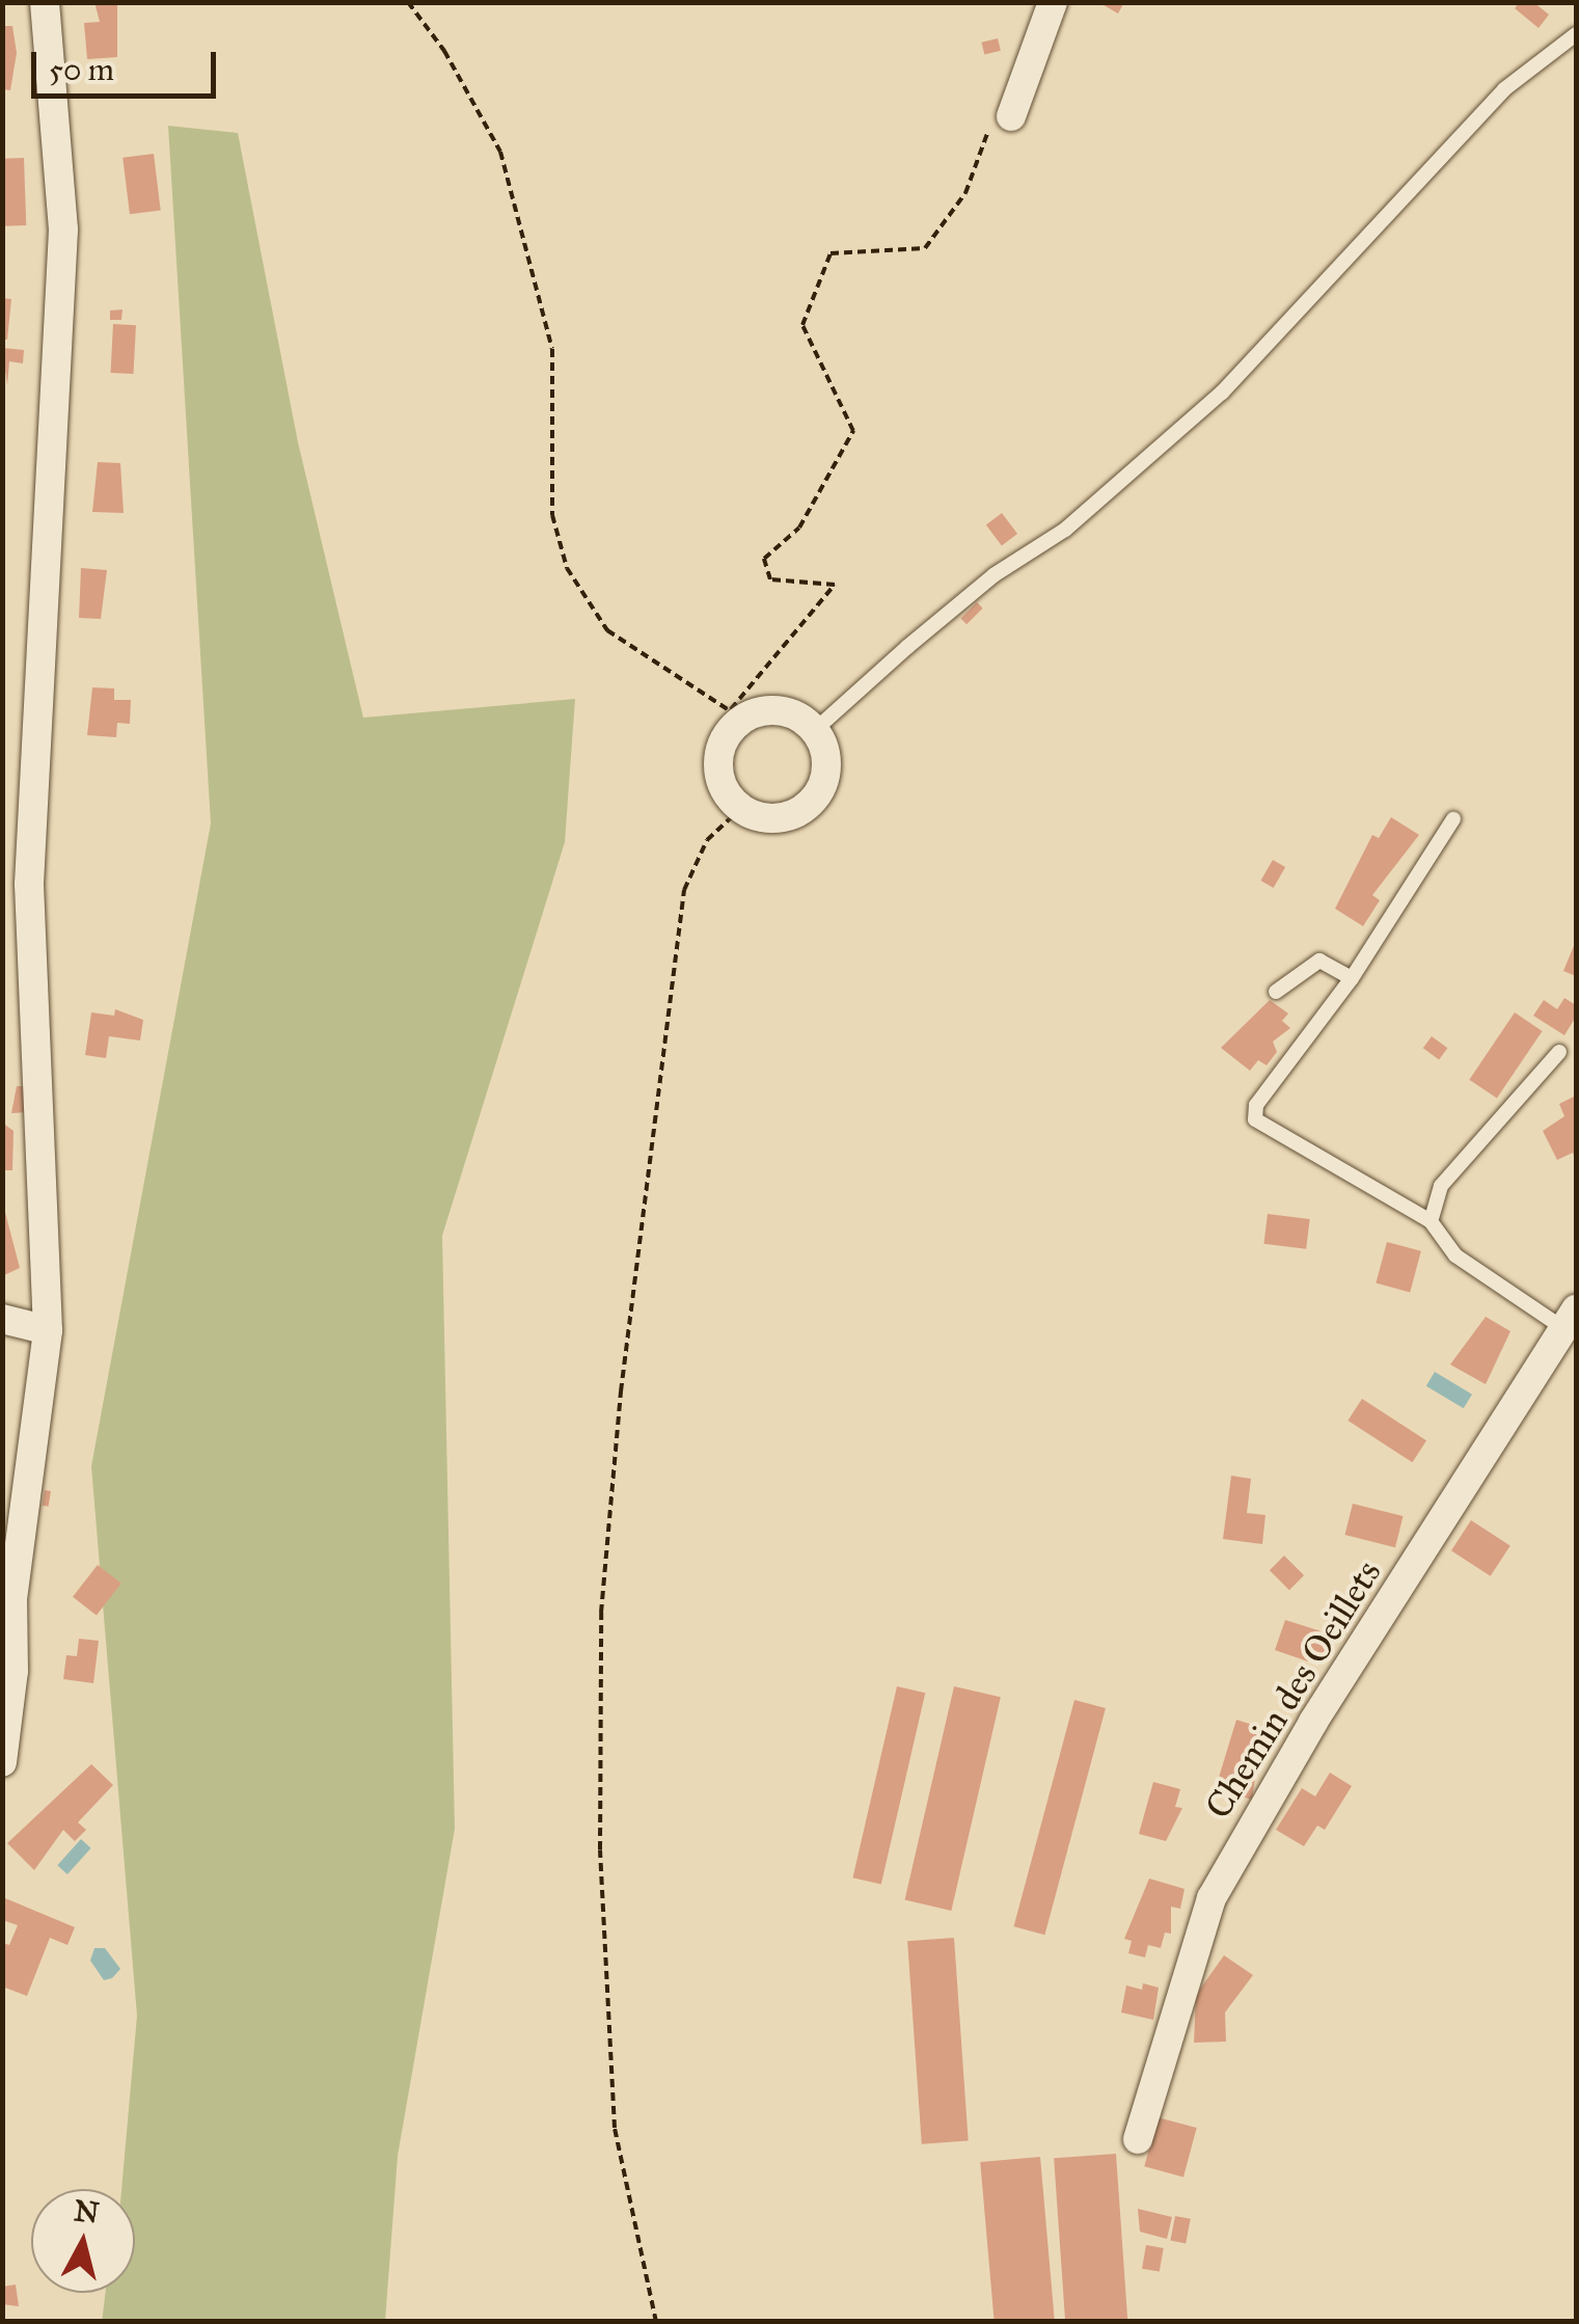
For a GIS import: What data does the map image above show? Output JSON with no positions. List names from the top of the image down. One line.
{"streets":{"street":["Chemin des Oeillets"]},"scale_bar":"50 m","north":"top"}
